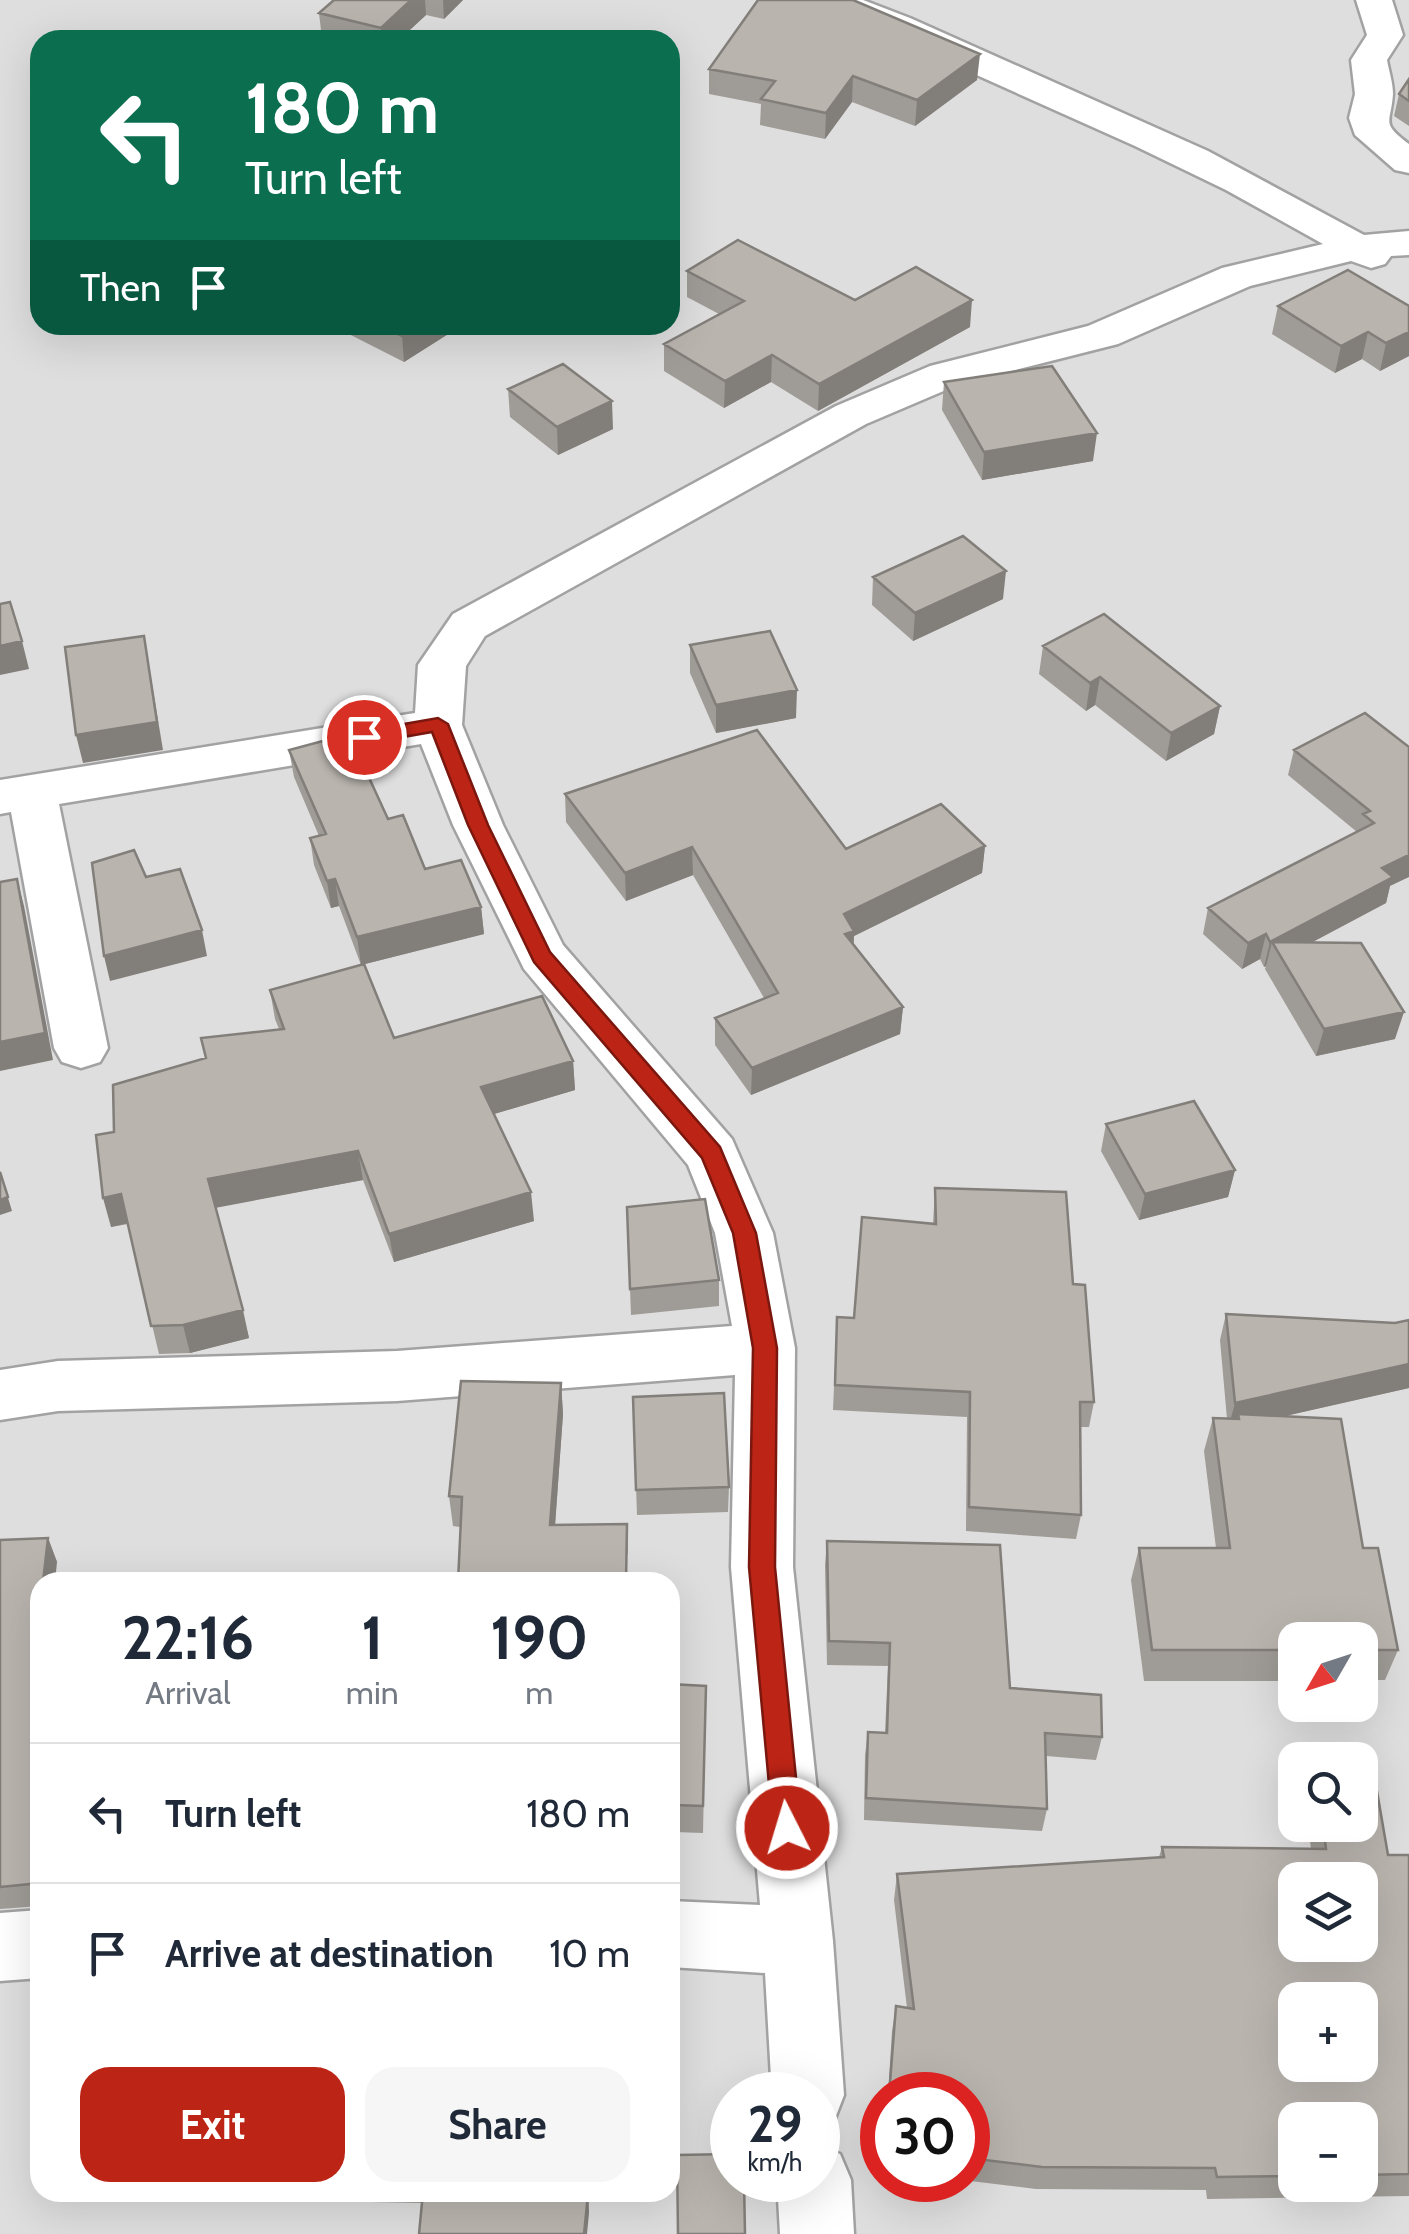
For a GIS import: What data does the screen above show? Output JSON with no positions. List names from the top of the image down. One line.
{"north":"bottom left","page":{"turn":["180 m","Turn left"],"then":"Then","eta":["22:16","Arrival","1","min","190","m"],"map_buttons":["+","−"],"list":[{"name":"Turn left","value":"180 m"},{"name":"Arrive at destination","value":"10 m"}],"buttons":["Exit","Share"],"speed":"29 km/h","limit":"30"}}
